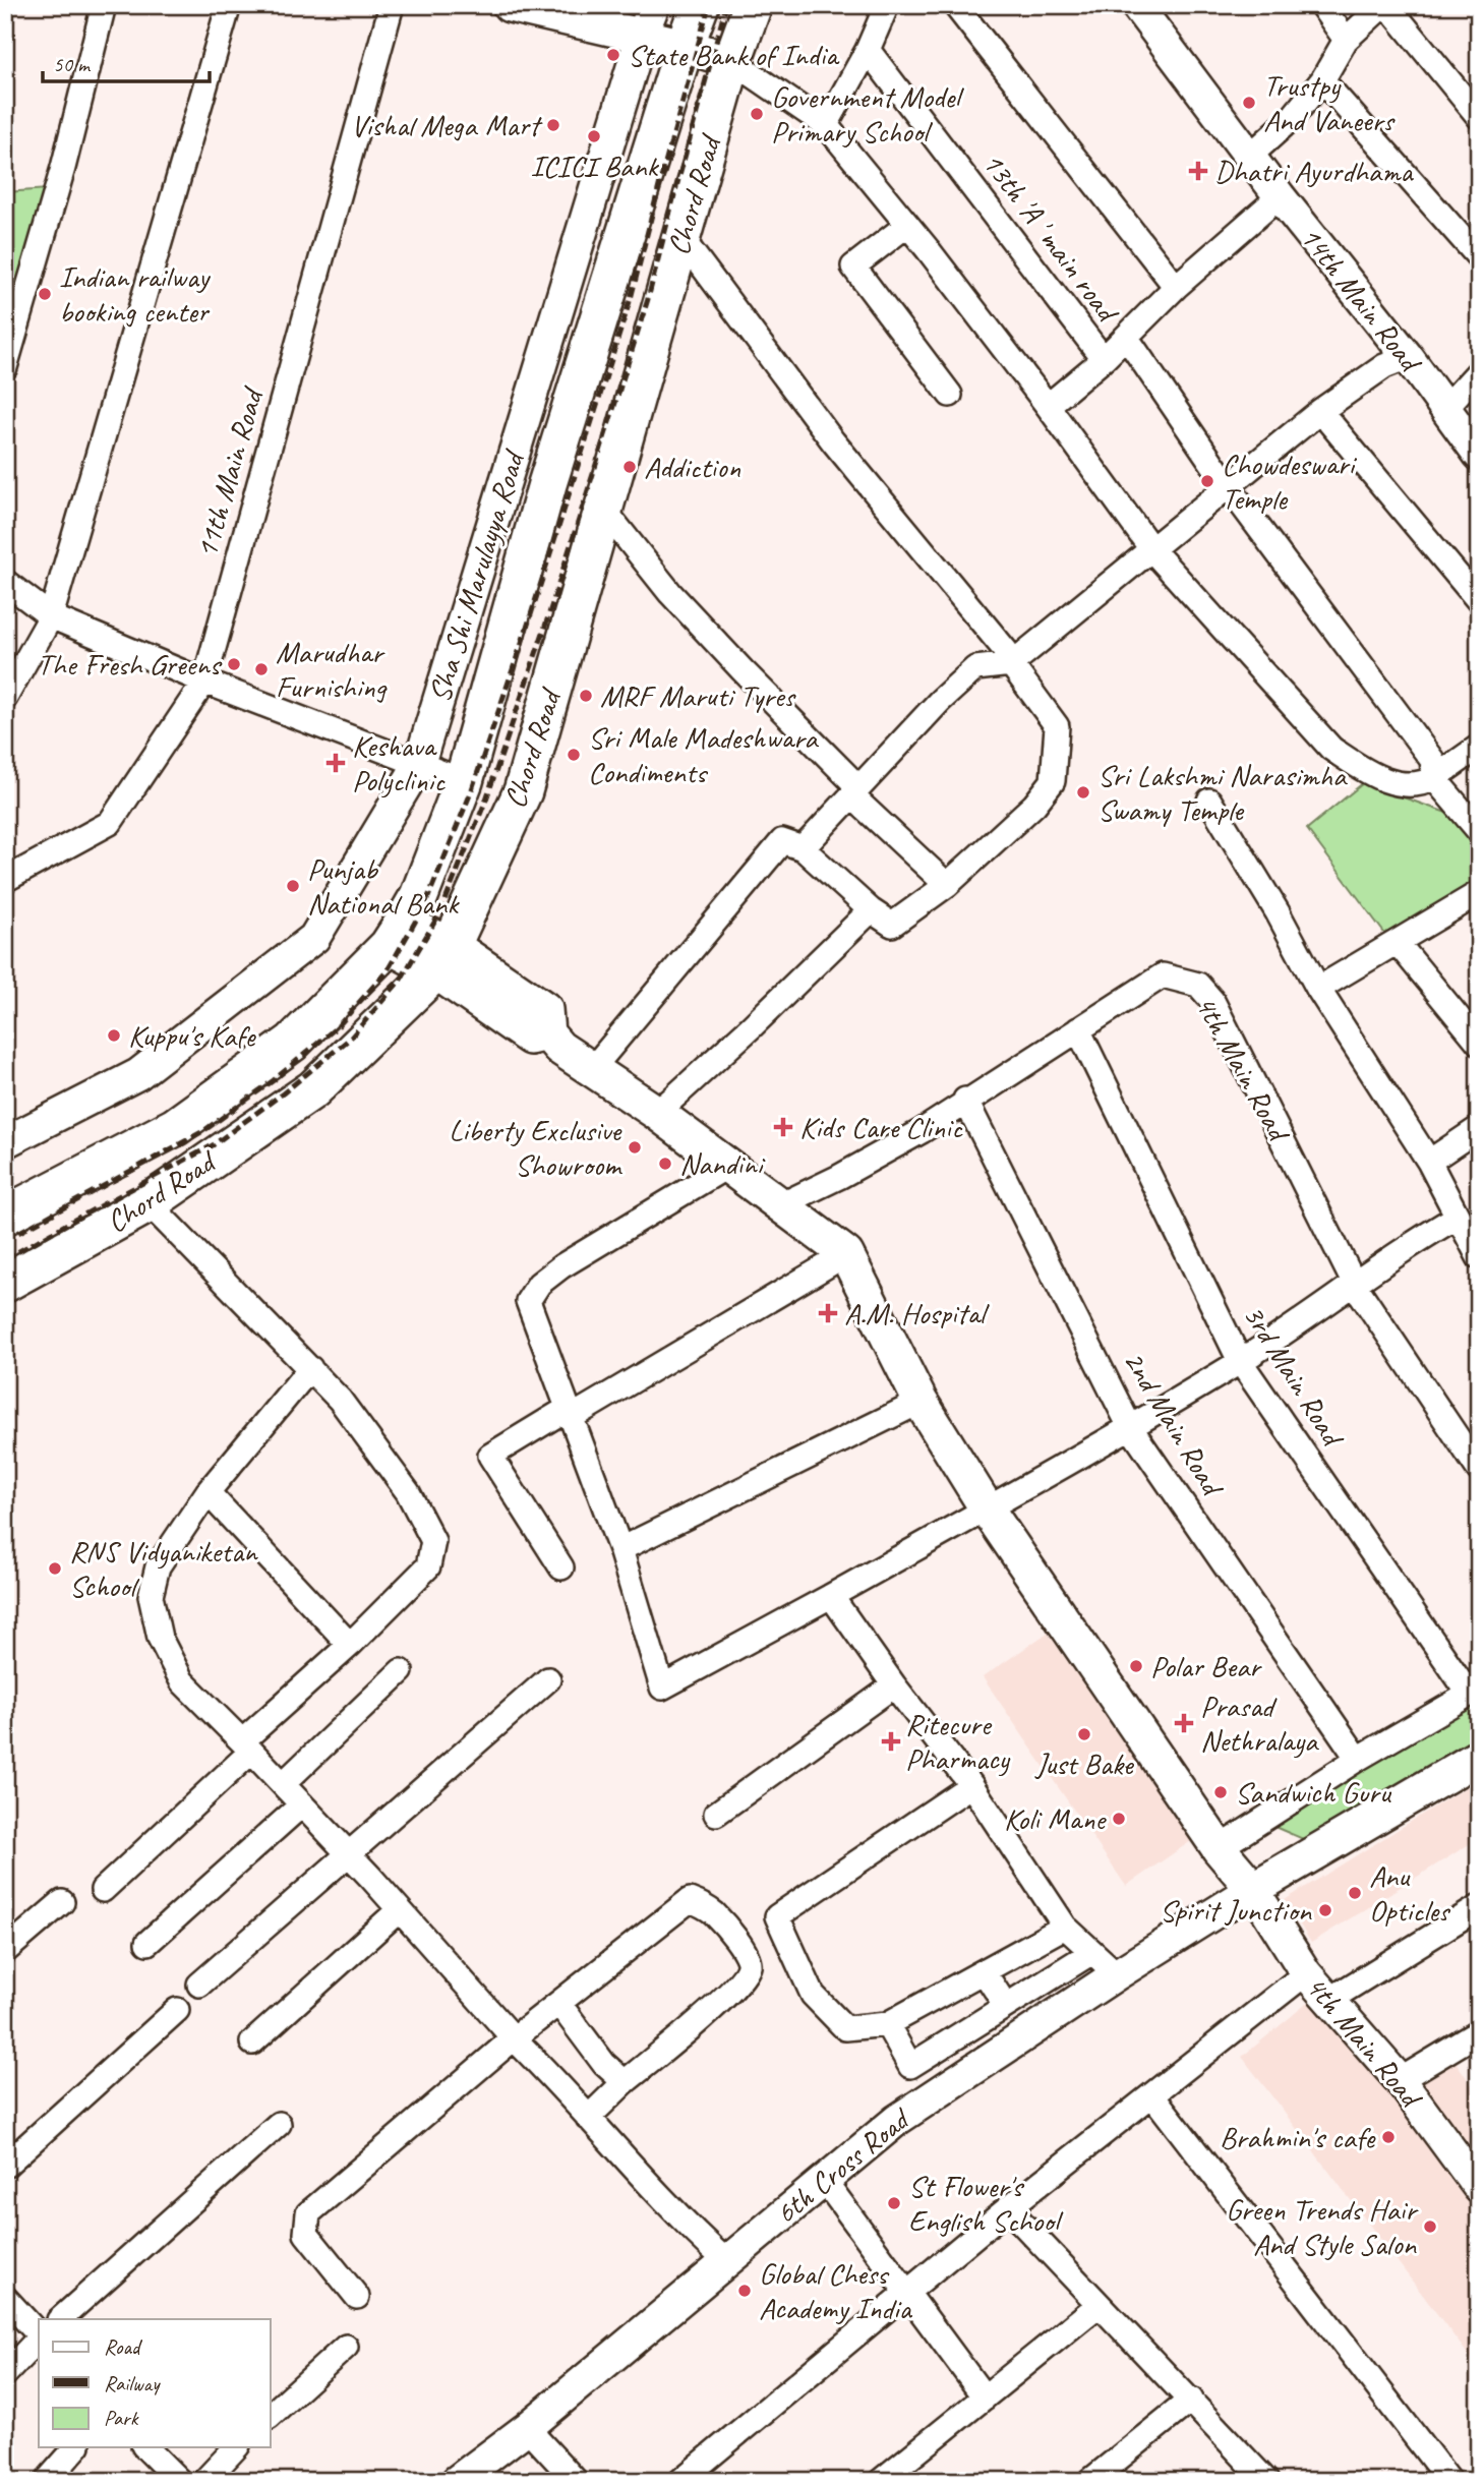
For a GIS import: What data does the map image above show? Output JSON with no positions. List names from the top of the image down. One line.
{"streets":{"main road":["Chord Road"],"street":["13th 'A ' main road","14th Main Road","11th Main Road","Sha Shi Marulayya Road","4th Main Road","3rd Main Road","2nd Main Road","6th Cross Road"]},"crossings":[["4th Main Road","3rd Main Road"],["4th Main Road","2nd Main Road"],["4th Main Road","6th Cross Road"]],"places":{"other":["State Bank of India","Trustpy And Vaneers","Government Model Primary School","Vishal Mega Mart","ICICI Bank","Indian railway booking center","Addiction","Chowdeswari Temple","The Fresh Greens","Marudhar Furnishing","MRF Maruti Tyres","Sri Male Madeshwara Condiments","Sri Lakshmi Narasimha Swamy Temple","Punjab National Bank","Kuppu's Kafe","Liberty Exclusive Showroom","Nandini","RNS Vidyaniketan School","Polar Bear","Just Bake","Sandwich Guru","Koli Mane","Anu Opticles","Spirit Junction","Brahmin's cafe","St Flower's English School","Green Trends Hair And Style Salon","Global Chess Academy India"],"health":["Dhatri Ayurdhama","Keshava Polyclinic","Kids Care Clinic","A.M. Hospital","Prasad Nethralaya","Ritecure Pharmacy"]},"legend":["Road","Railway","Park"],"scale_bar":"50 m"}
